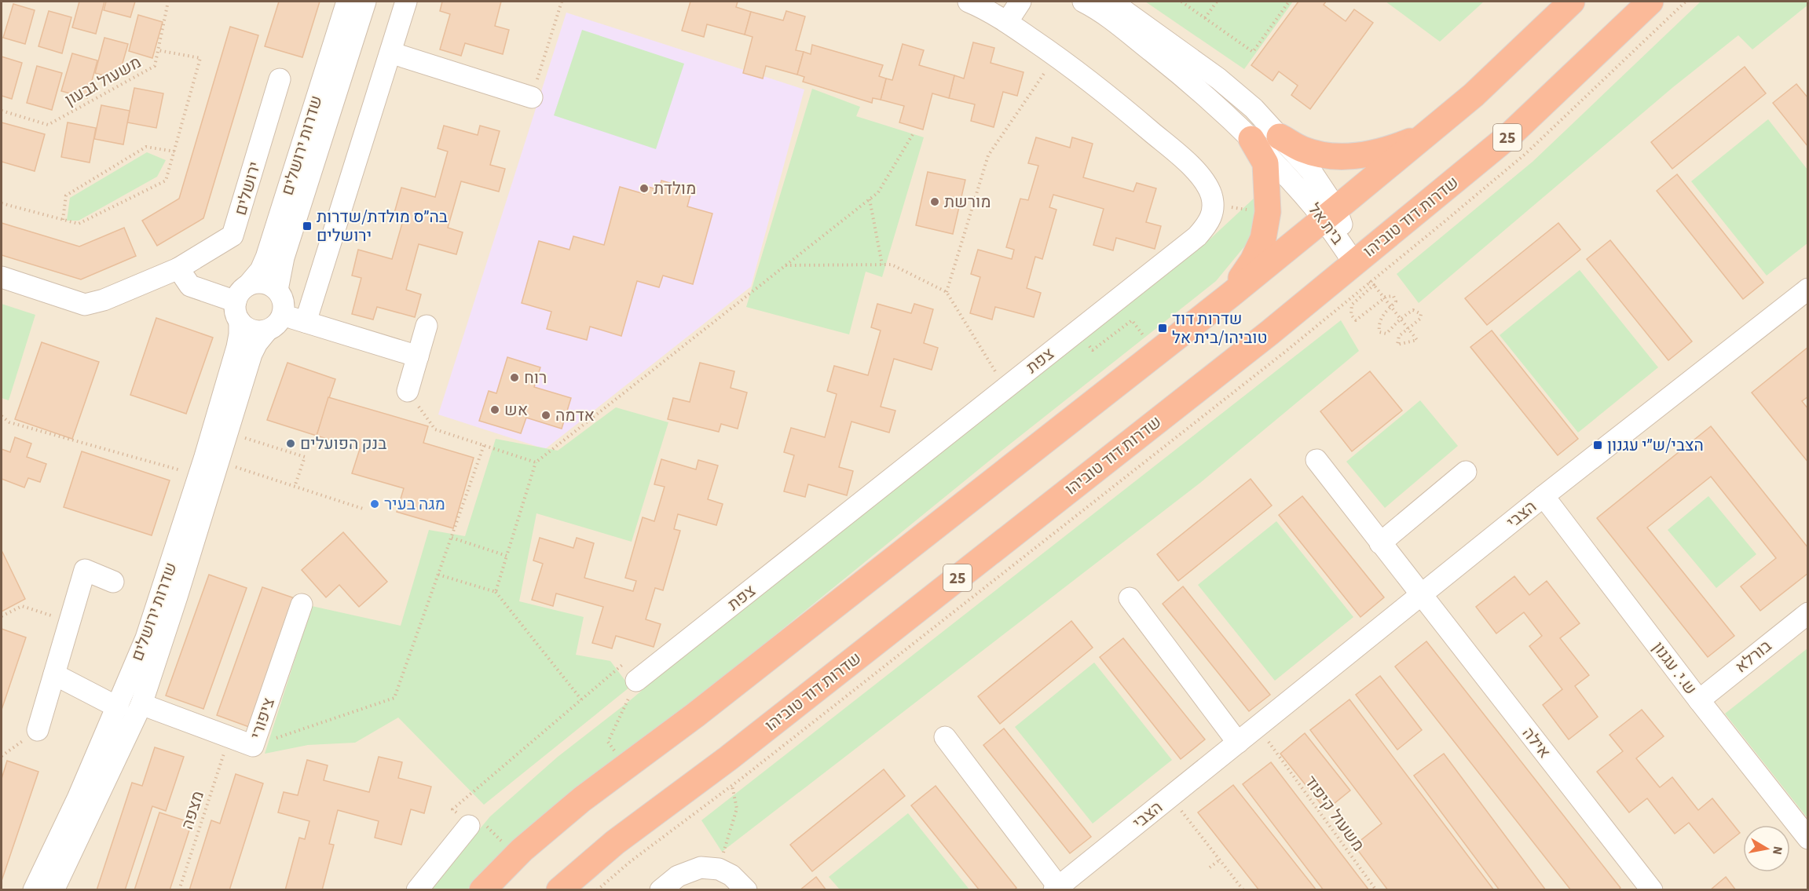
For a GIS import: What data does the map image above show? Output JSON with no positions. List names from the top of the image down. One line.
{"streets":{"highway":["25","שדרות דוד טוביהו"],"street":["שדרות ירושלים","ירושלים","בית אל","צפת","הצבי","בורלא","ש.י. עגנון","ציפורי","אילה"],"path":["משעול גבעון","מצפה","משעול קיפוד"]},"crossings":[["שדרות ירושלים","ציפורי"],["שדרות דוד טוביהו","בית אל"],["הצבי","ש.י. עגנון"],["הצבי","אילה"],["בורלא","ש.י. עגנון"],["ציפורי","מצפה"]],"places":{"other":["מולדת","מורשת","רוח","אש","אדמה","בנק הפועלים","מגה בעיר"],"transit":["בה״ס מולדת/שדרות ירושלים","שדרות דוד טוביהו/בית אל","הצבי/ש״י עגנון"]},"north":"right"}
